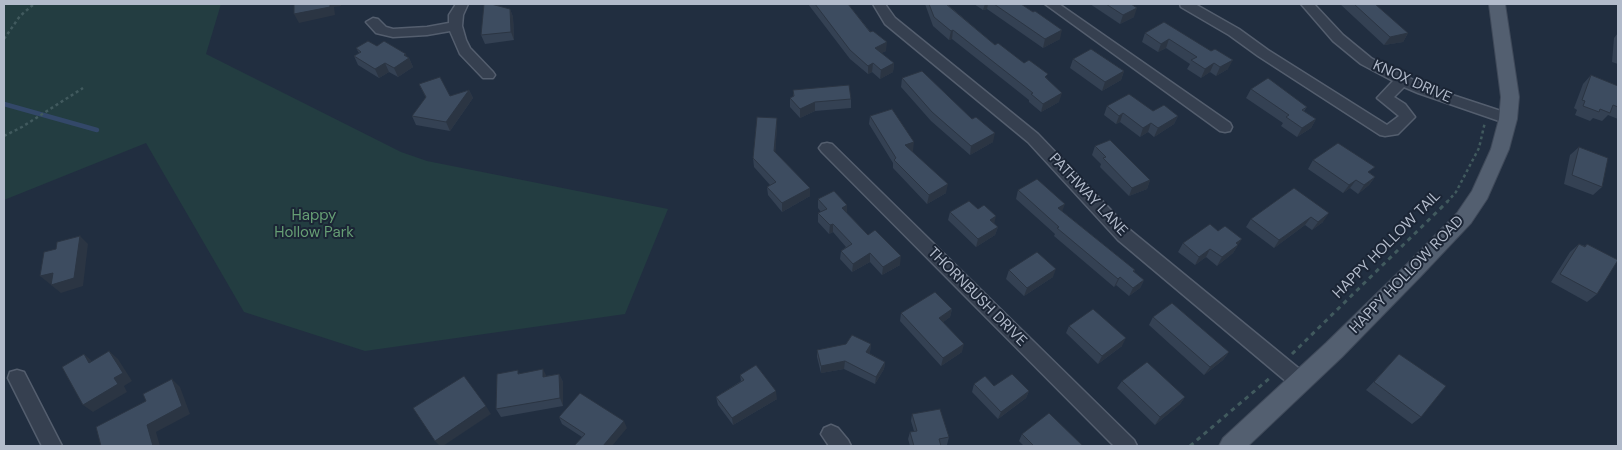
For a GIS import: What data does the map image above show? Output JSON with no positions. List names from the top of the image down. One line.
{"streets":{"main road":["HAPPY HOLLOW ROAD"],"street":["KNOX DRIVE","PATHWAY LANE","THORNBUSH DRIVE"],"path":["HAPPY HOLLOW TAIL"]},"crossings":[["KNOX DRIVE","HAPPY HOLLOW TAIL"],["KNOX DRIVE","HAPPY HOLLOW ROAD"],["PATHWAY LANE","HAPPY HOLLOW TAIL"],["PATHWAY LANE","HAPPY HOLLOW ROAD"]],"parks":["Happy Hollow Park"]}
